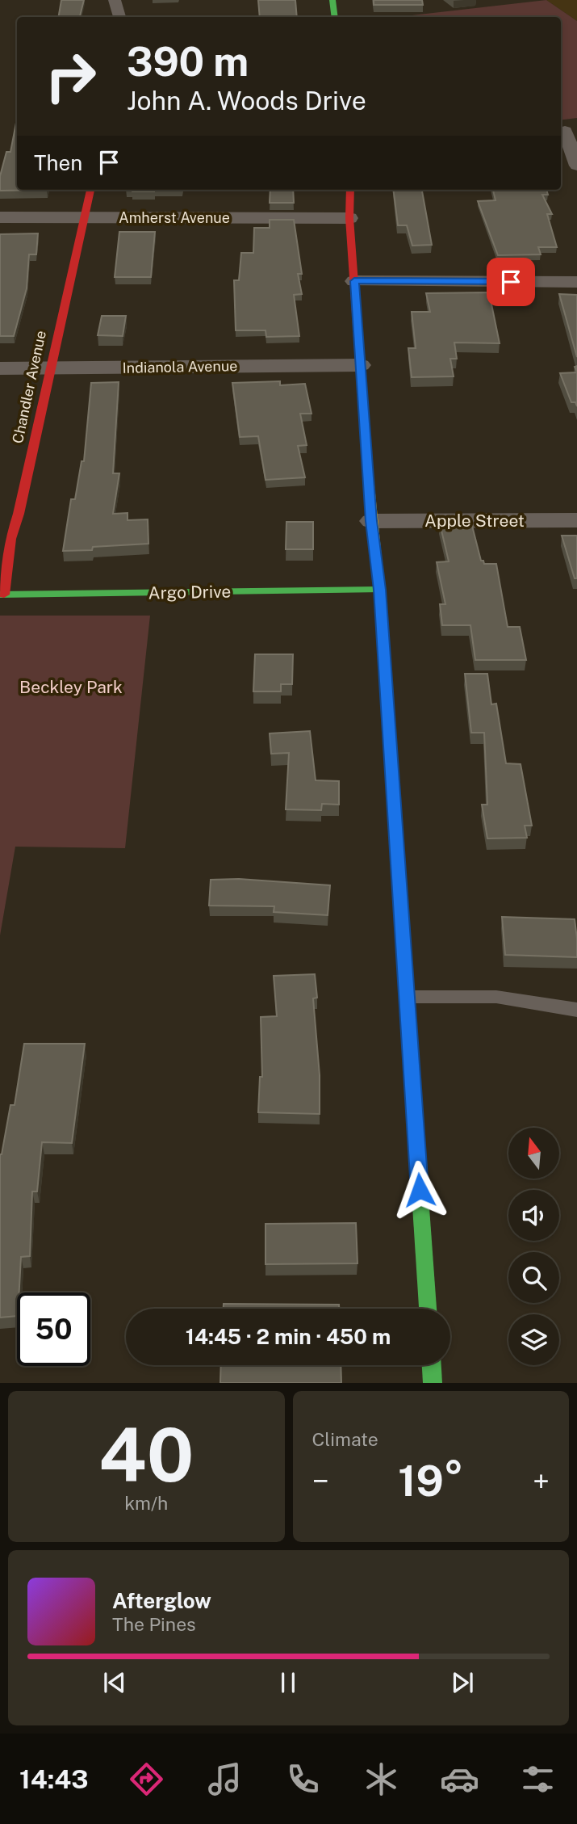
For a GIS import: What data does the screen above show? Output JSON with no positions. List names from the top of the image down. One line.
{"streets":{"main road":["Chandler Avenue","Argo Drive"],"street":["Amherst Avenue","Indianola Avenue","Apple Street"]},"crossings":[["Amherst Avenue","Chandler Avenue"],["Indianola Avenue","Chandler Avenue"],["Chandler Avenue","Argo Drive"]],"parks":["Beckley Park"],"north":"top","page":{"turn":["390 m","John A. Woods Drive"],"then":"Then","limit":"50","trip":"14:45 · 2 min · 450 m","tile":[["40","km/h"],"Climate"],"heat":["−","19°","+"],"song":["Afterglow","The Pines"],"tabs":"14:43"}}
